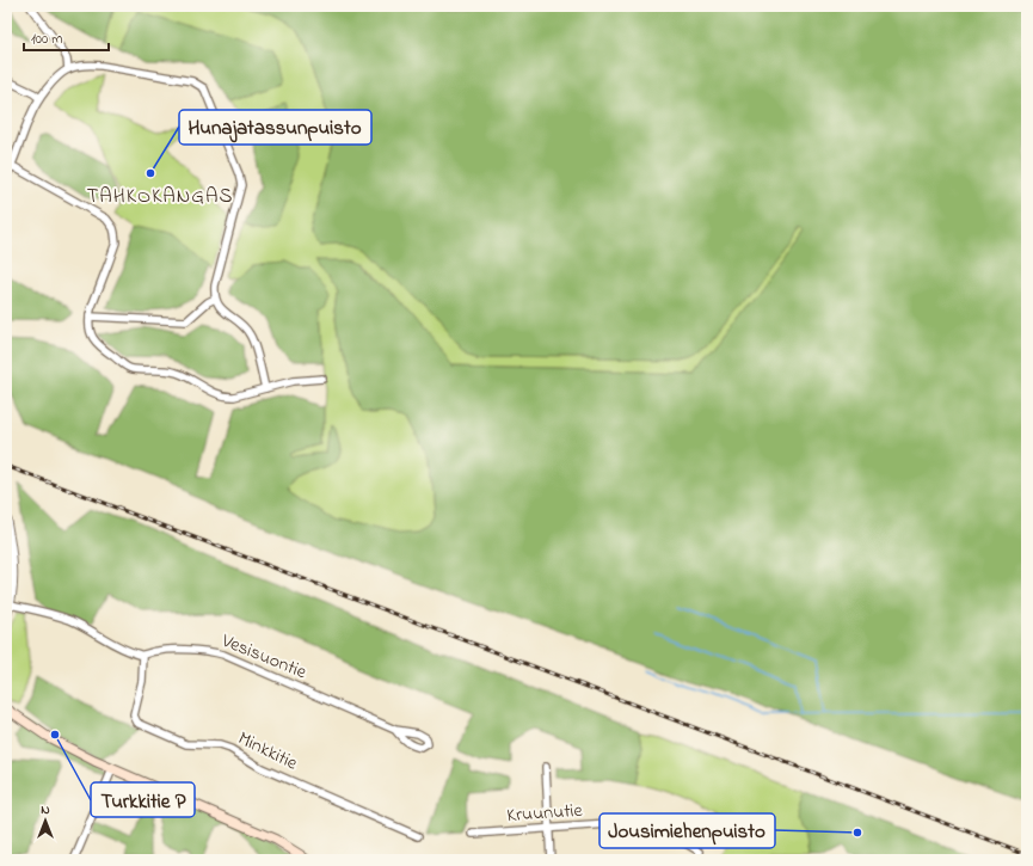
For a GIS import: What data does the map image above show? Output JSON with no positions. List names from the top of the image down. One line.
{"streets":{"street":["Vesisuontie","Minkkitie","Kruunutie"]},"crossings":[["Vesisuontie","Minkkitie"]],"districts":["TAHKOKANGAS"],"places":["Hunajatassunpuisto","Turkkitie P","Jousimiehenpuisto"],"scale_bar":"100 m","north":"top"}
